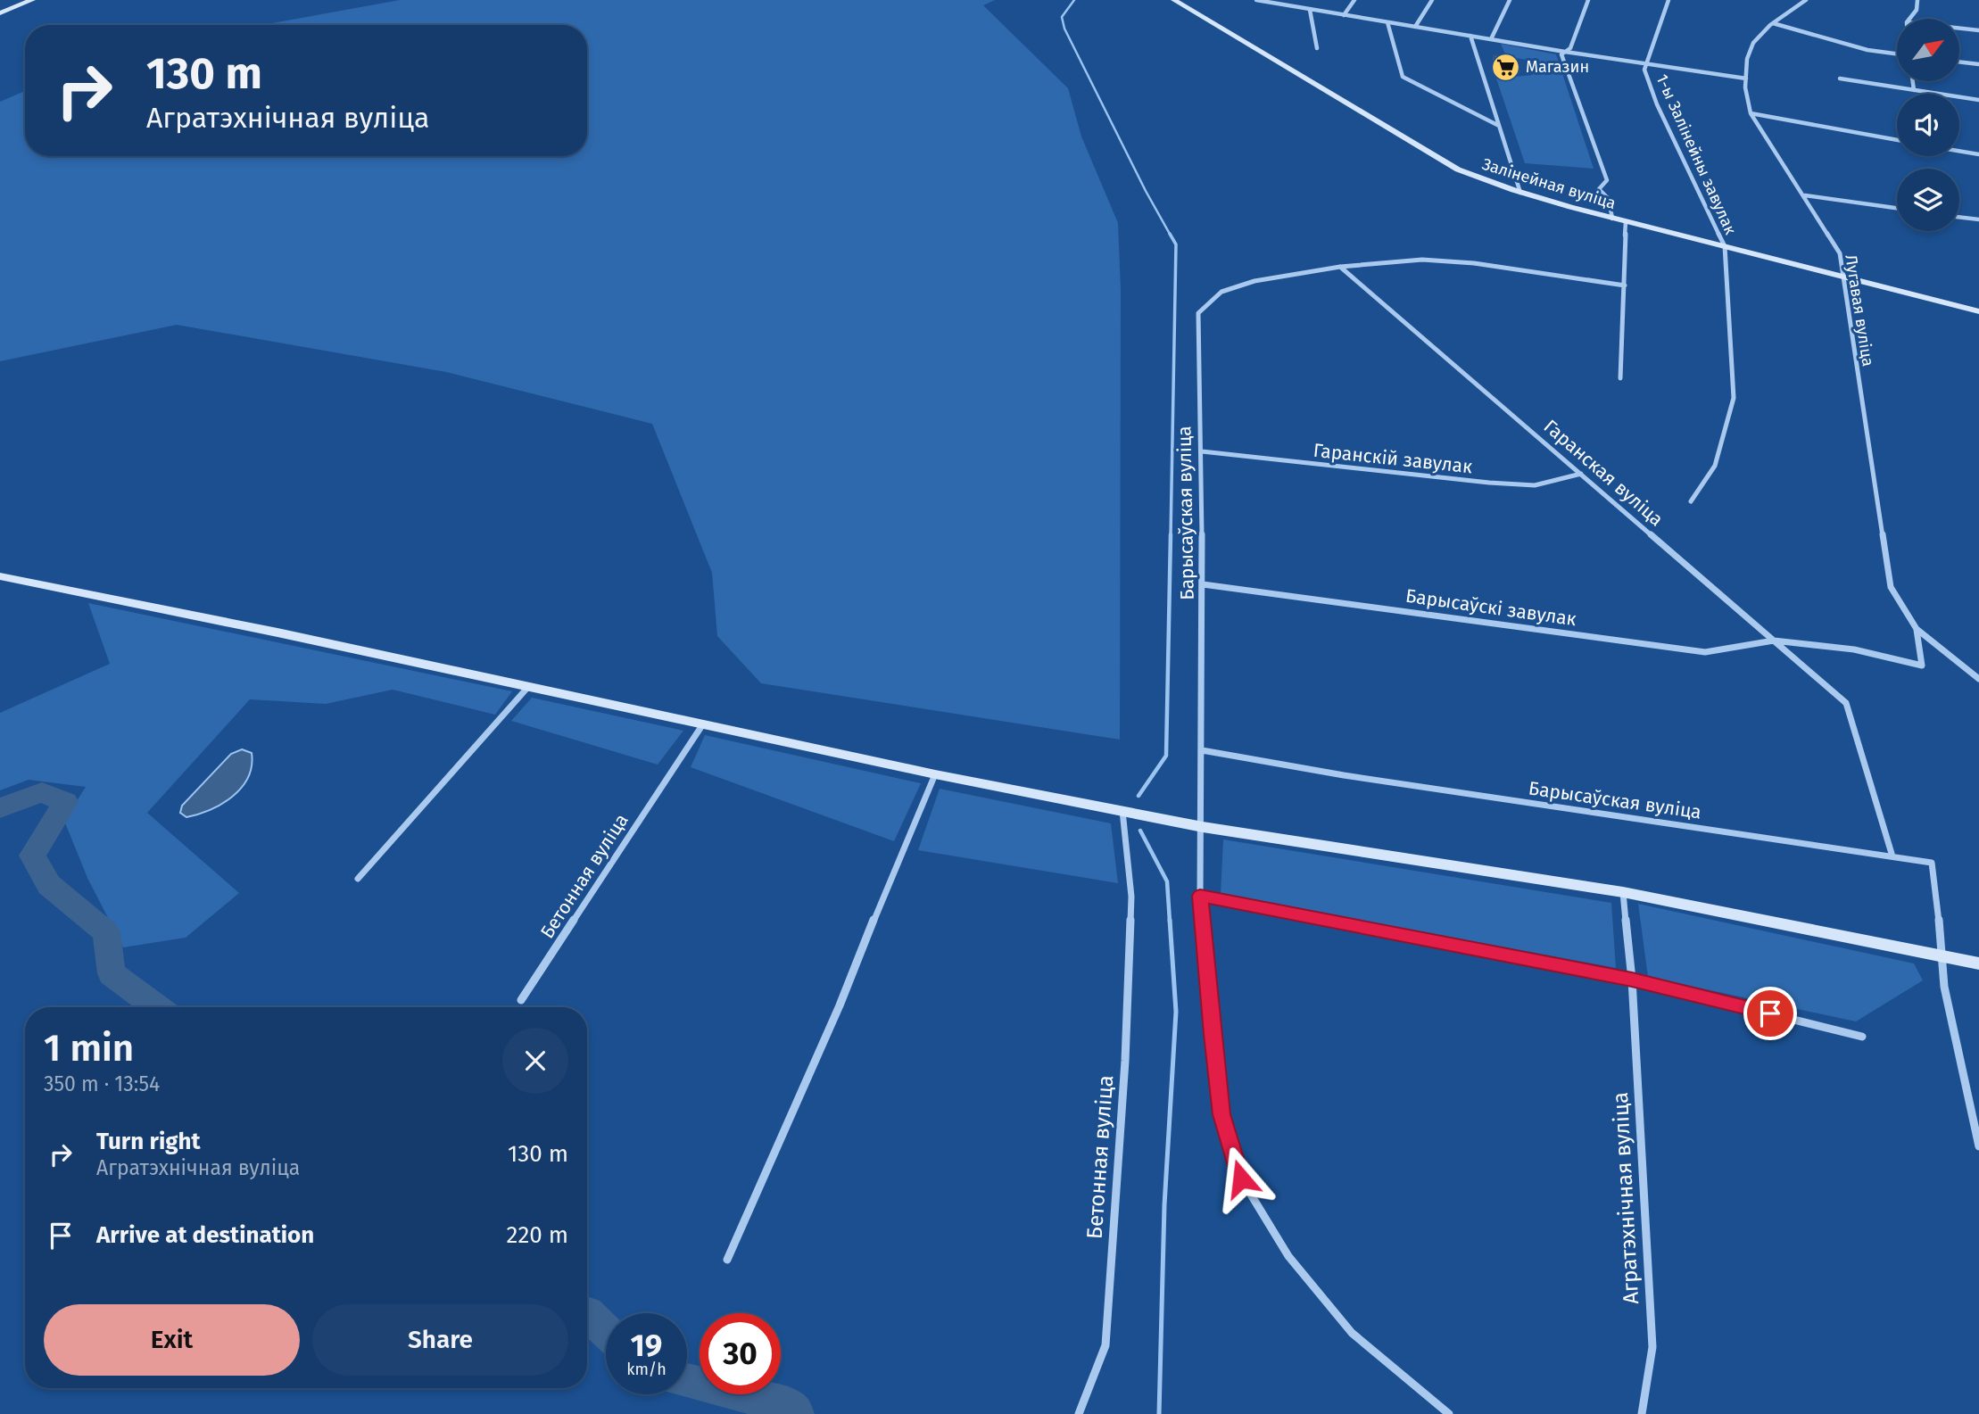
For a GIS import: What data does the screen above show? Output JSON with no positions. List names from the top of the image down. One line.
{"streets":{"street":["1-ы Залінейны завулак","Залінейная вуліца","Лугавая вуліца","Гаранскій завулак","Гаранская вуліца","Барысаўская вуліца","Барысаўскі завулак","Бетонная вуліца","Агратэхнічная вуліца"]},"crossings":[["1-ы Залінейны завулак","Залінейная вуліца"],["Залінейная вуліца","Лугавая вуліца"],["Лугавая вуліца","Барысаўскі завулак"],["Гаранскій завулак","Гаранская вуліца"],["Гаранскій завулак","Барысаўская вуліца"],["Гаранская вуліца","Барысаўская вуліца"],["Гаранская вуліца","Барысаўскі завулак"],["Барысаўская вуліца","Барысаўскі завулак"]],"places":{"supermarket":["Магазин"]},"north":"top right","page":{"turn":["130 m","Агратэхнічная вуліца"],"heading":["1 min","350 m · 13:54"],"list":[{"name":"Turn right","note":"Агратэхнічная вуліца","value":"130 m"},{"name":"Arrive at destination","value":"220 m"}],"buttons":["Exit","Share"],"speed":"19 km/h","limit":"30"}}
